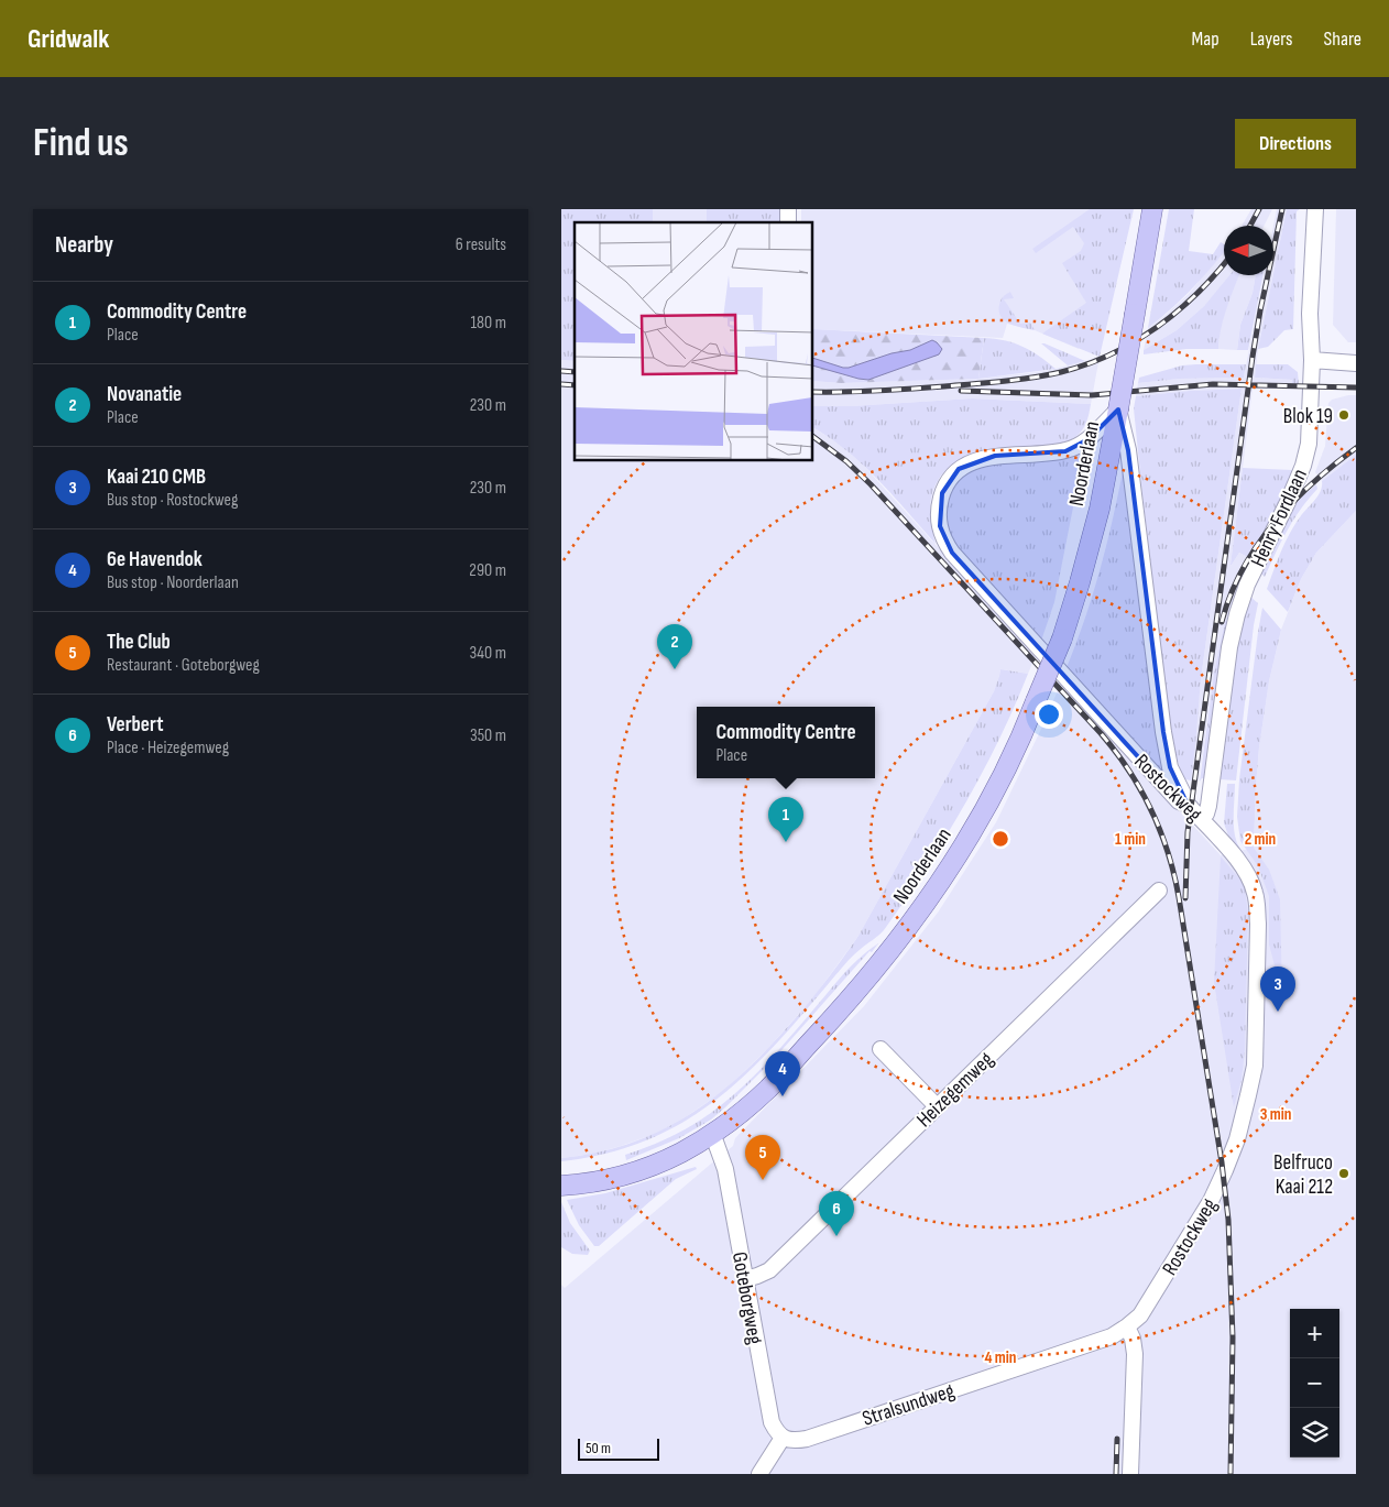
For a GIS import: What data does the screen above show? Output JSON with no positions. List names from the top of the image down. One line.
{"streets":{"main road":["Noorderlaan"],"street":["Henry Fordlaan","Rostockweg","Heizegemweg","Goteborgweg","Stralsundweg"]},"crossings":[["Noorderlaan","Rostockweg"],["Noorderlaan","Goteborgweg"],["Henry Fordlaan","Rostockweg"],["Rostockweg","Stralsundweg"],["Heizegemweg","Goteborgweg"],["Goteborgweg","Stralsundweg"]],"places":["Blok 19","Belfruco Kaai 212"],"scale_bar":"50 m","north":"left","page":{"header":"Gridwalk","nav":["Map","Layers","Share"],"buttons":"Directions","title":"Find us","heading":["Nearby","6 results"],"list":[{"mark":"1","name":"Commodity Centre","note":"Place","value":"180 m"},{"mark":"2","name":"Novanatie","note":"Place","value":"230 m"},{"mark":"3","name":"Kaai 210 CMB","note":"Bus stop · Rostockweg","value":"230 m"},{"mark":"4","name":"6e Havendok","note":"Bus stop · Noorderlaan","value":"290 m"},{"mark":"5","name":"The Club","note":"Restaurant · Goteborgweg","value":"340 m"},{"mark":"6","name":"Verbert","note":"Place · Heizegemweg","value":"350 m"}],"pins":["2","1","3","4","5","6"],"popup":["Commodity Centre","Place"],"map_buttons":["+","−"],"scale":"50 m"},"rings":["1 min","2 min","3 min","4 min"]}
